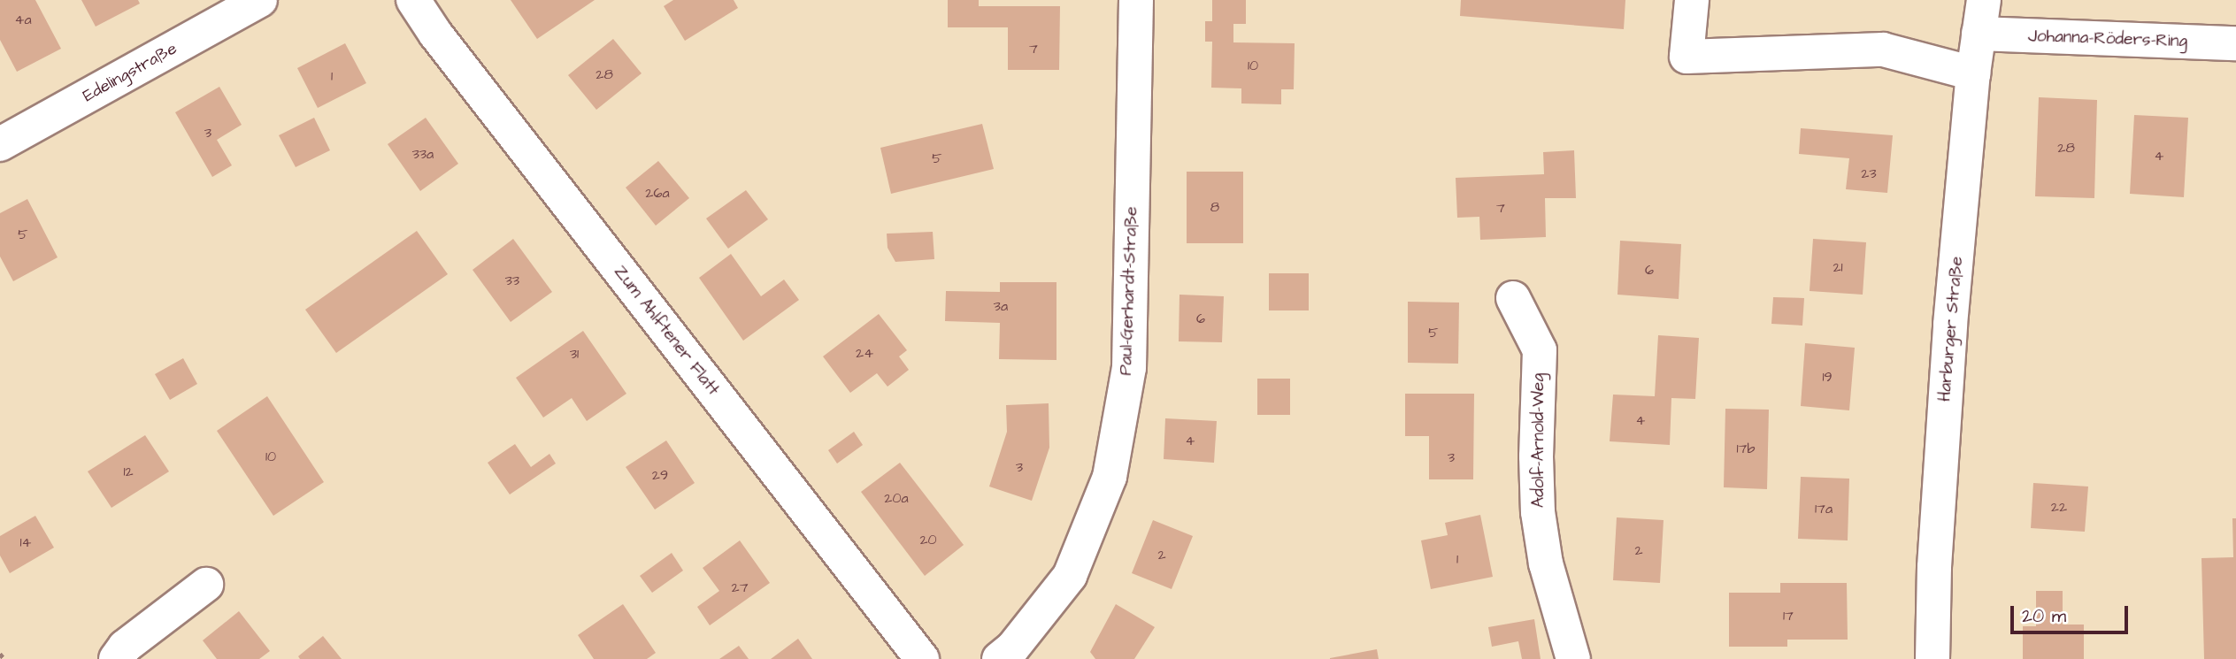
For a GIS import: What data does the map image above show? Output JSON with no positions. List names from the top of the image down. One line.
{"streets":{"street":["Johanna-Röders-Ring","Edelingstraße","Paul-Gerhardt-Straße","Harburger Straße","Zum Ahlftener Flatt","Adolf-Arnold-Weg"]},"crossings":[["Johanna-Röders-Ring","Harburger Straße"]],"house_numbers":["4a","7","10","28","1","3","28","33a","4","5","23","26a","8","7","5","21","6","33","3a","6","5","24","31","19","4","4","17b","10","3","3","12","29","20a","22","17a","20","14","2","2","1","27","17"],"scale_bar":"20 m"}
